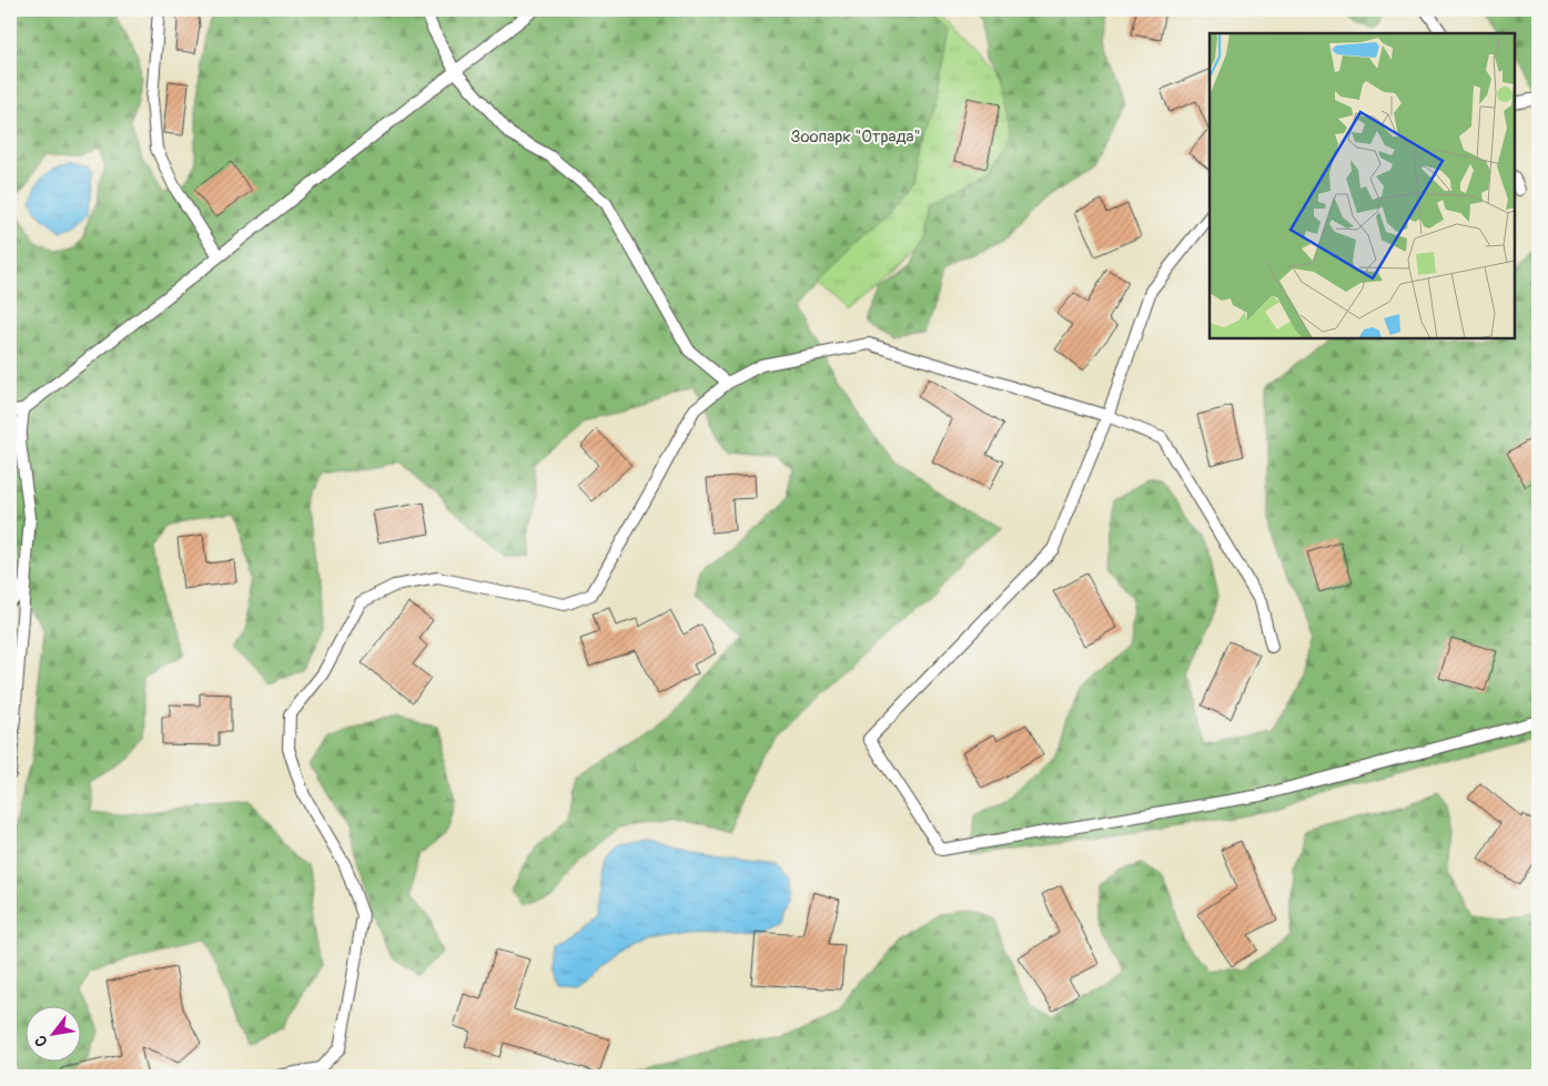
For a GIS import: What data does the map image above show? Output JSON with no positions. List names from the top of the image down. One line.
{"parks":["Зоопарк \"Отрада\""],"north":"bottom left"}
